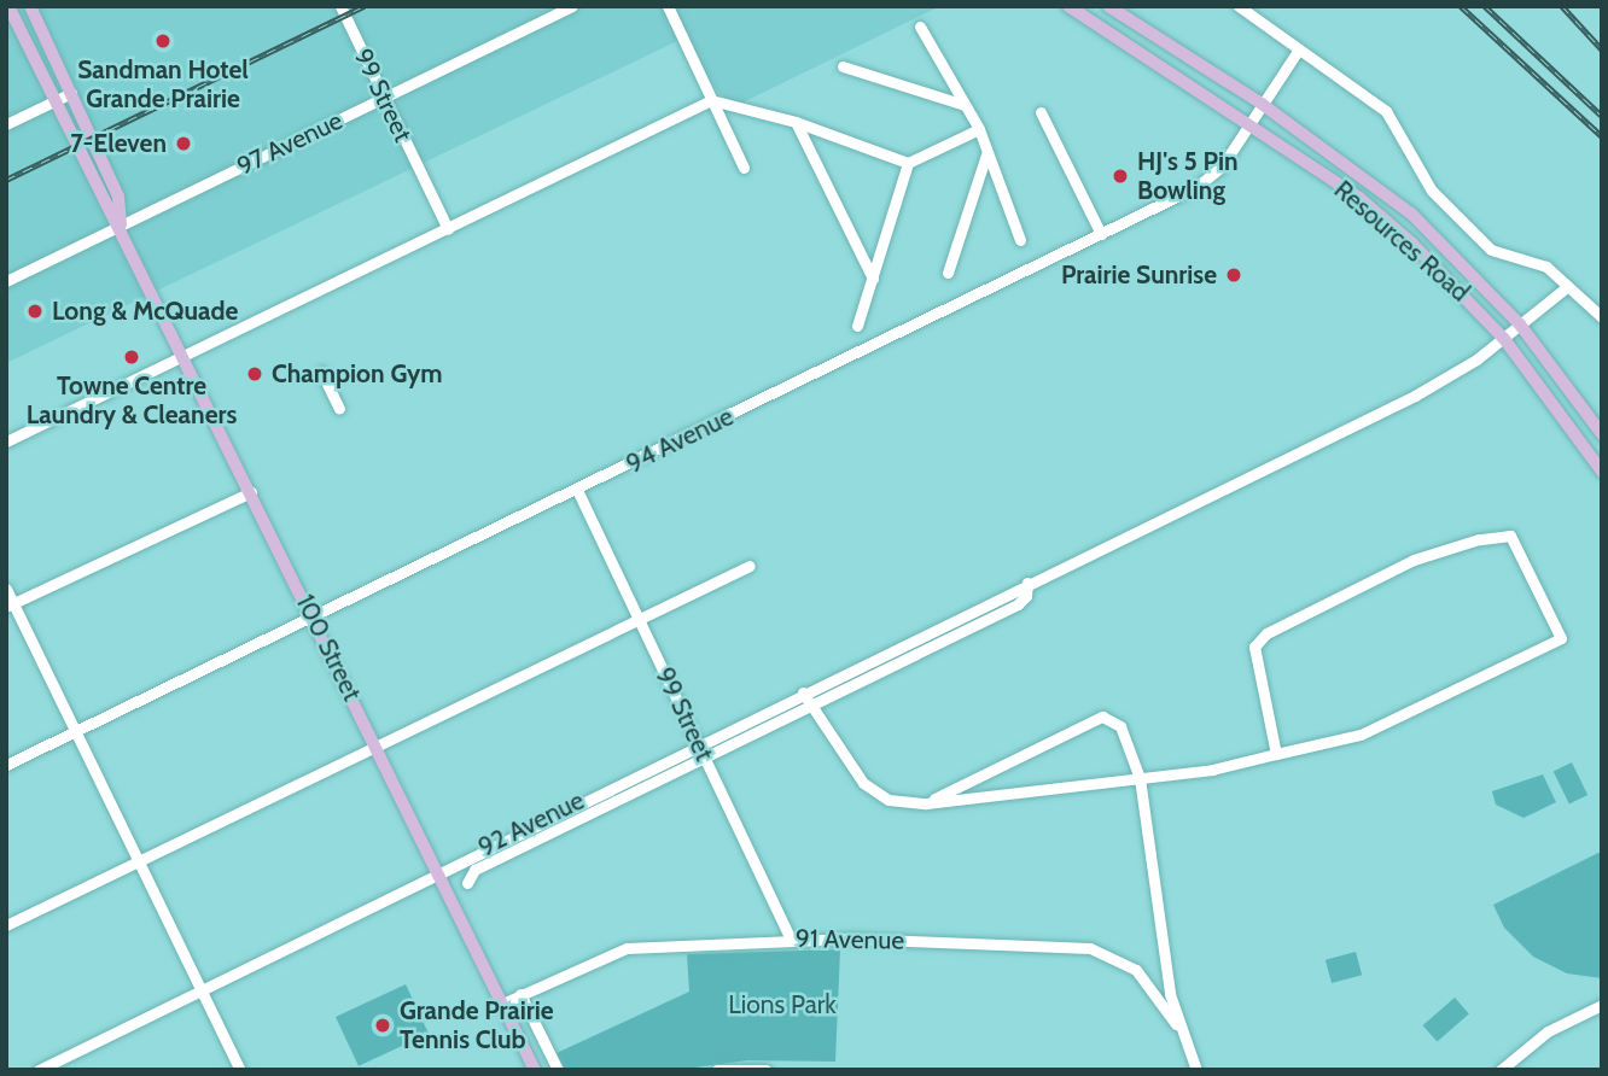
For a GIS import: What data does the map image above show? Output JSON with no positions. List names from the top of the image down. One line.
{"streets":{"main road":["Resources Road","100 Street"],"street":["99 Street","97 Avenue","94 Avenue","92 Avenue","91 Avenue"]},"crossings":[["99 Street","97 Avenue"],["99 Street","94 Avenue"],["99 Street","92 Avenue"],["99 Street","91 Avenue"],["97 Avenue","100 Street"],["Resources Road","94 Avenue"],["Resources Road","92 Avenue"],["94 Avenue","100 Street"],["100 Street","92 Avenue"],["100 Street","91 Avenue"]],"parks":["Lions Park"],"places":["Sandman Hotel Grande Prairie","7-Eleven","HJ's 5 Pin Bowling","Prairie Sunrise","Long & McQuade","Towne Centre Laundry & Cleaners","Champion Gym","Grande Prairie Tennis Club"]}
